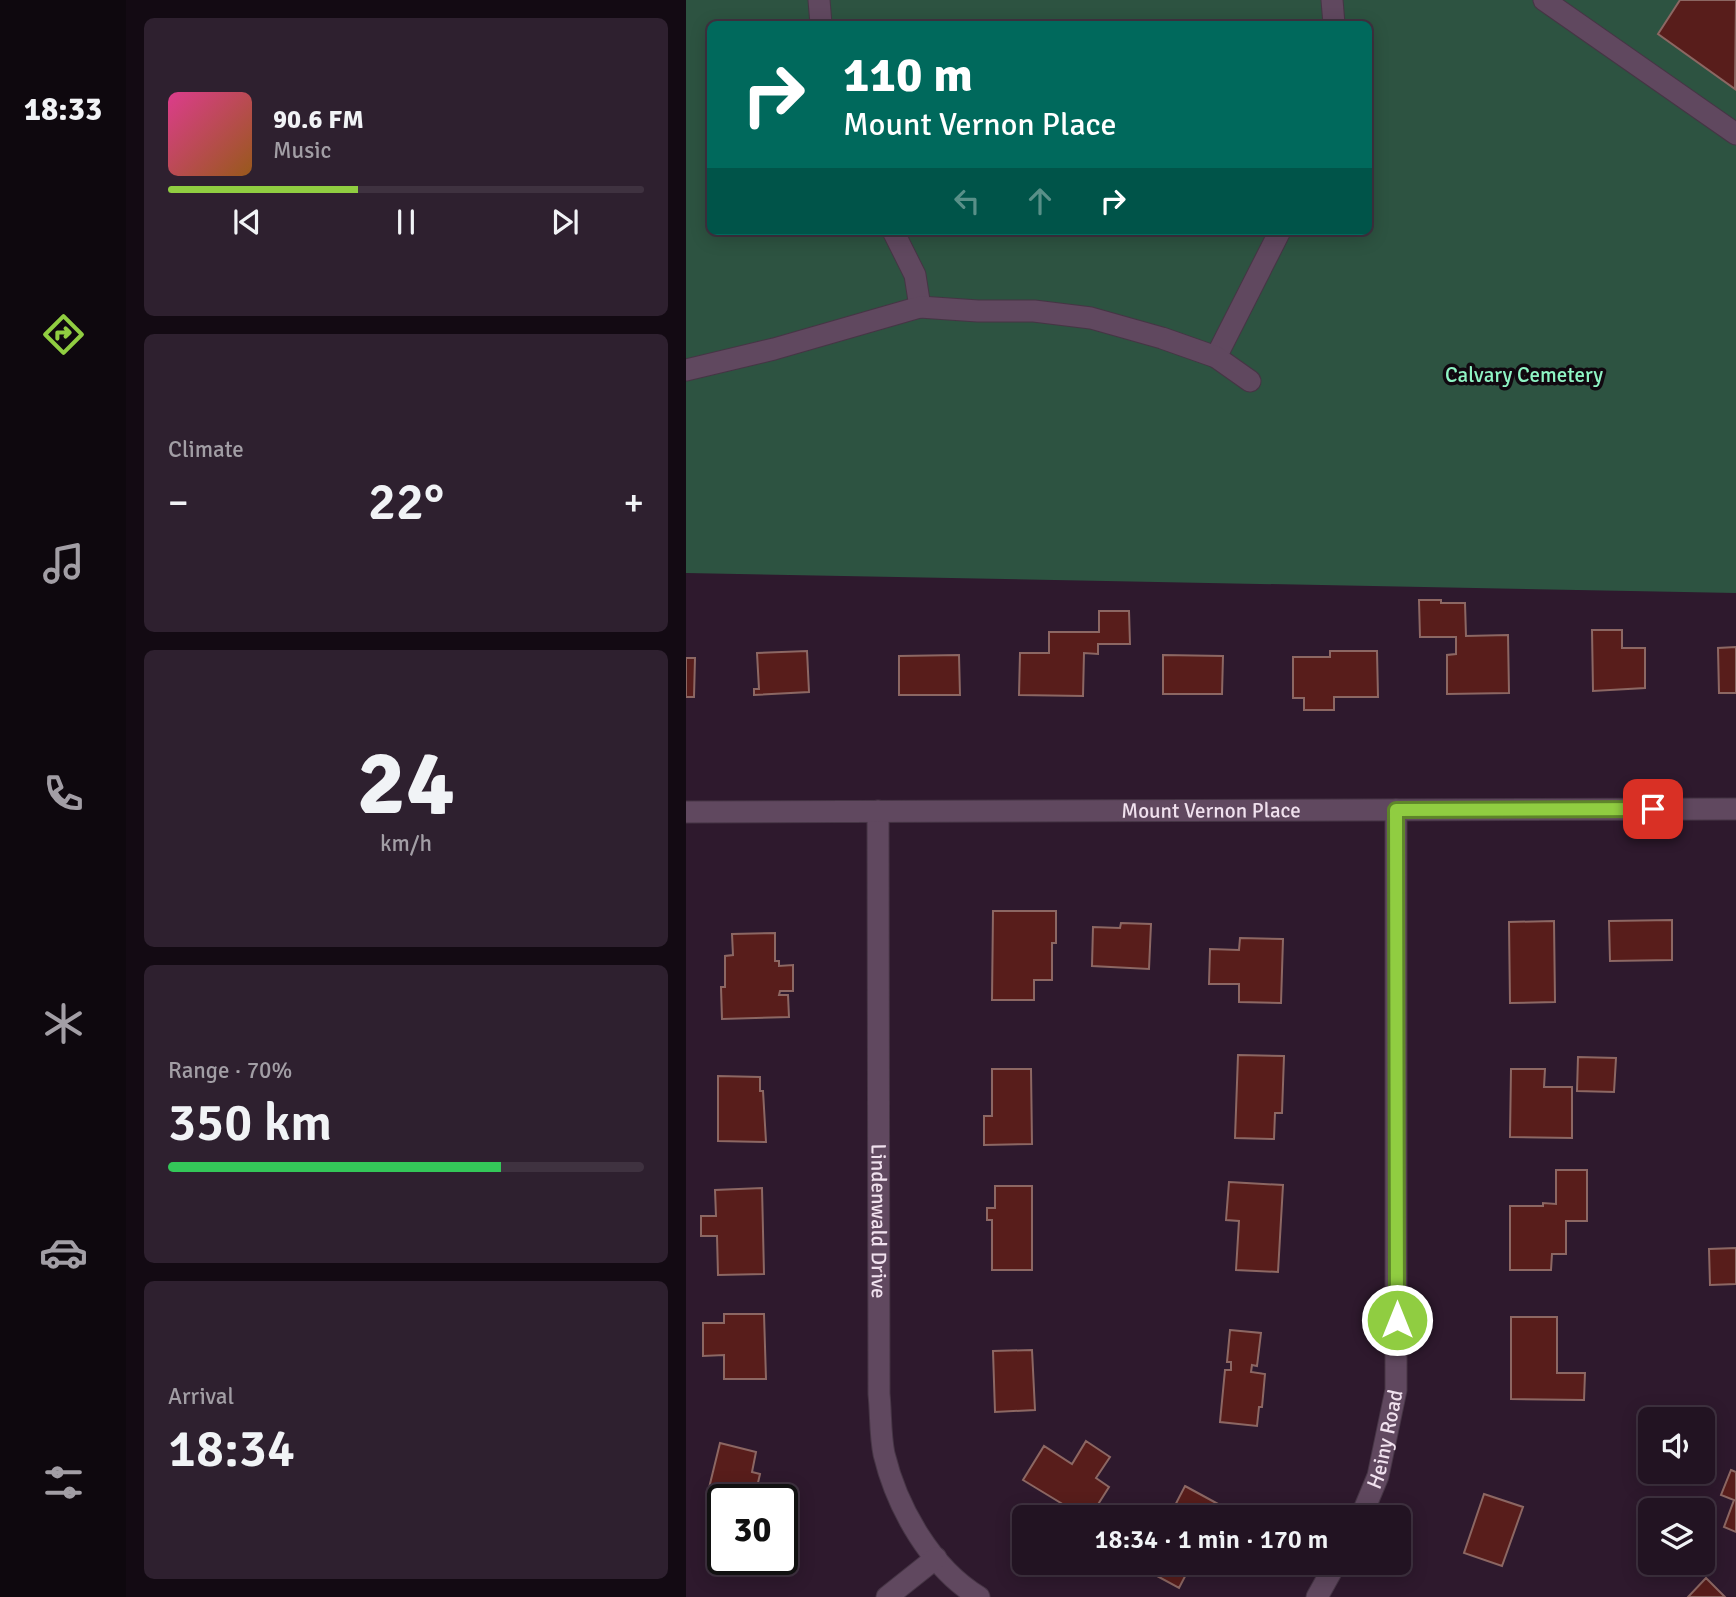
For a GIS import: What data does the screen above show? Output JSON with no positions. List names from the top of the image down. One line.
{"streets":{"street":["Mount Vernon Place","Lindenwald Drive","Heiny Road"]},"crossings":[["Mount Vernon Place","Lindenwald Drive"],["Mount Vernon Place","Heiny Road"]],"parks":["Calvary Cemetery"],"page":{"tabs":"18:33","turn":["110 m","Mount Vernon Place"],"song":["90.6 FM","Music"],"tile":["Climate",["24","km/h"],["Range · 70%","350 km"],["Arrival","18:34"]],"heat":["−","22°","+"],"limit":"30","trip":"18:34 · 1 min · 170 m"}}
